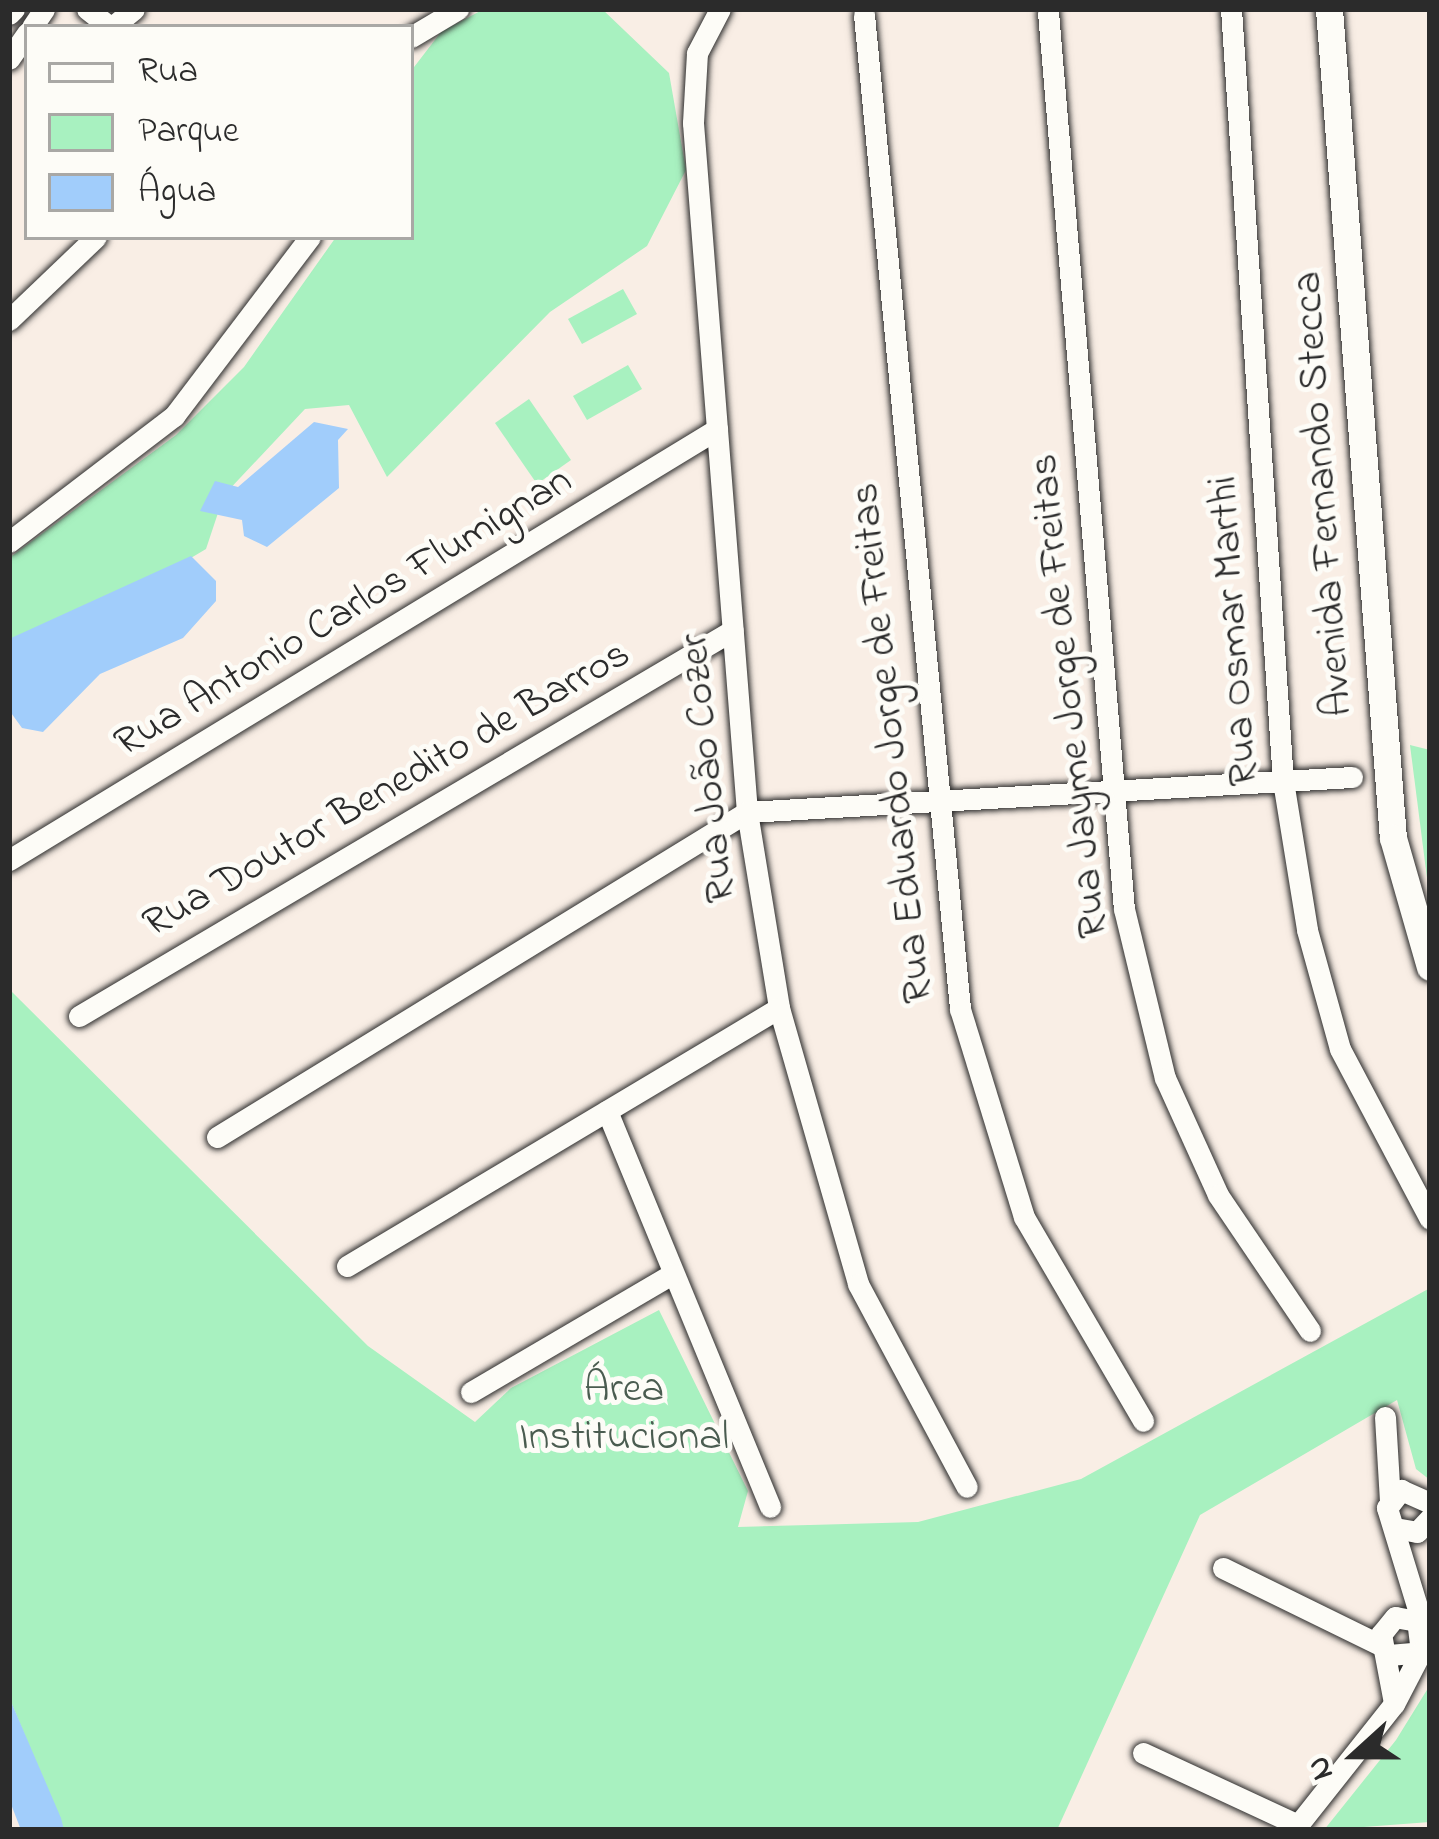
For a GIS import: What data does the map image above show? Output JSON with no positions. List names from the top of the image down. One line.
{"streets":{"street":["Avenida Fernando Stecca","Rua Antonio Carlos Flumignan","Rua Osmar Marthi","Rua Jayme Jorge de Freitas","Rua Eduardo Jorge de Freitas","Rua João Cozer","Rua Doutor Benedito de Barros"]},"crossings":[["Rua Antonio Carlos Flumignan","Rua João Cozer"],["Rua João Cozer","Rua Doutor Benedito de Barros"]],"parks":["Área Institucional"],"legend":["Rua","Parque","Água"],"north":"left"}
